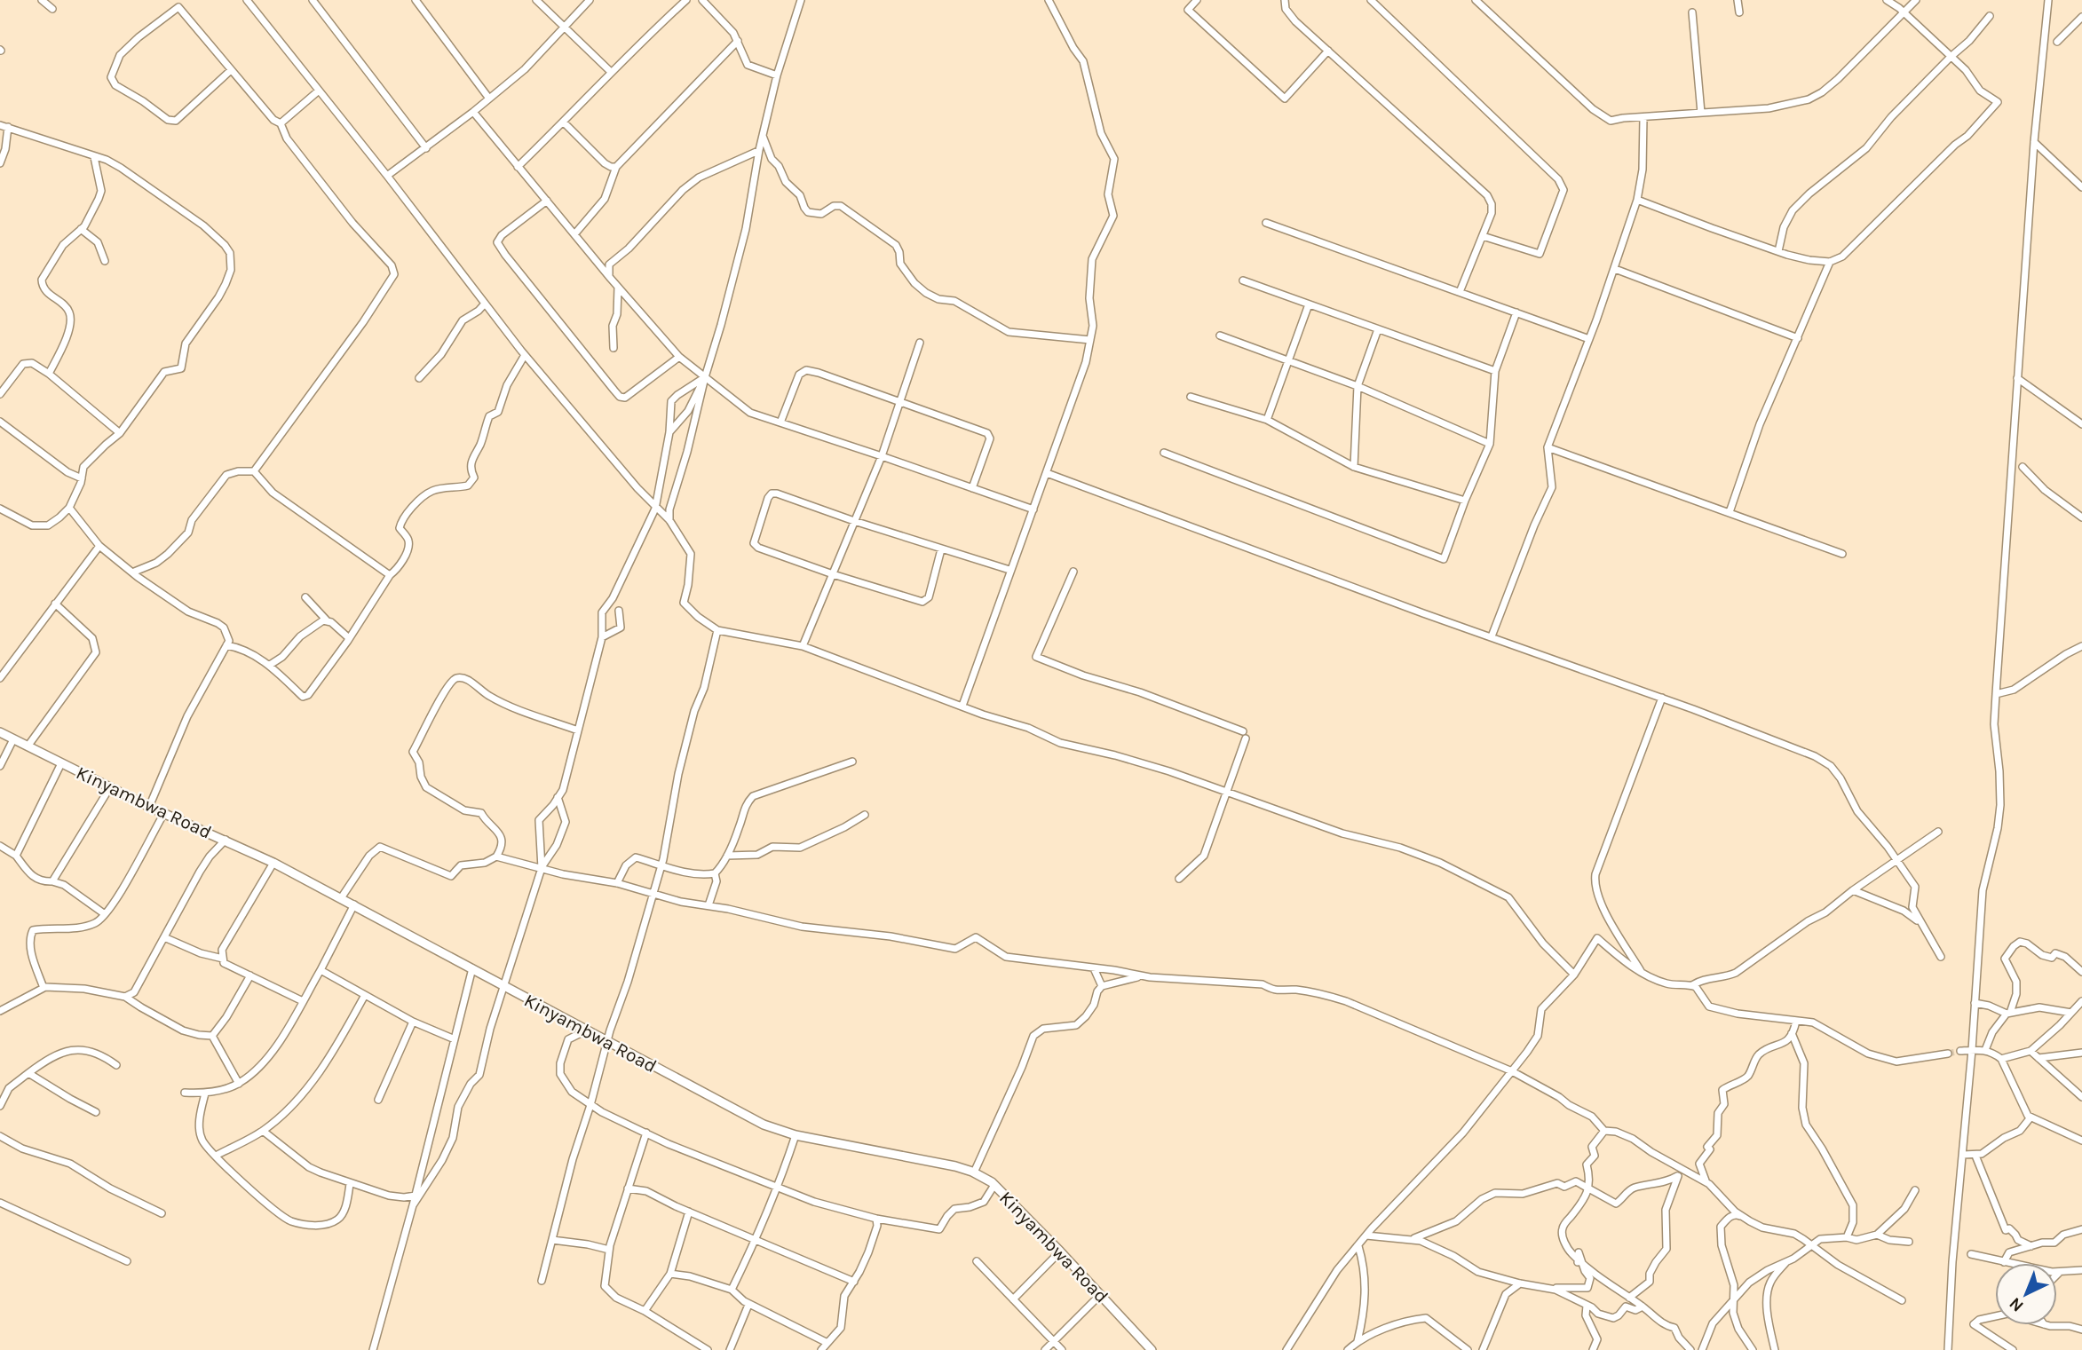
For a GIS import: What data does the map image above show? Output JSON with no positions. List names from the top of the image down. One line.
{"streets":{"street":["Kinyambwa Road"]},"north":"bottom left"}
